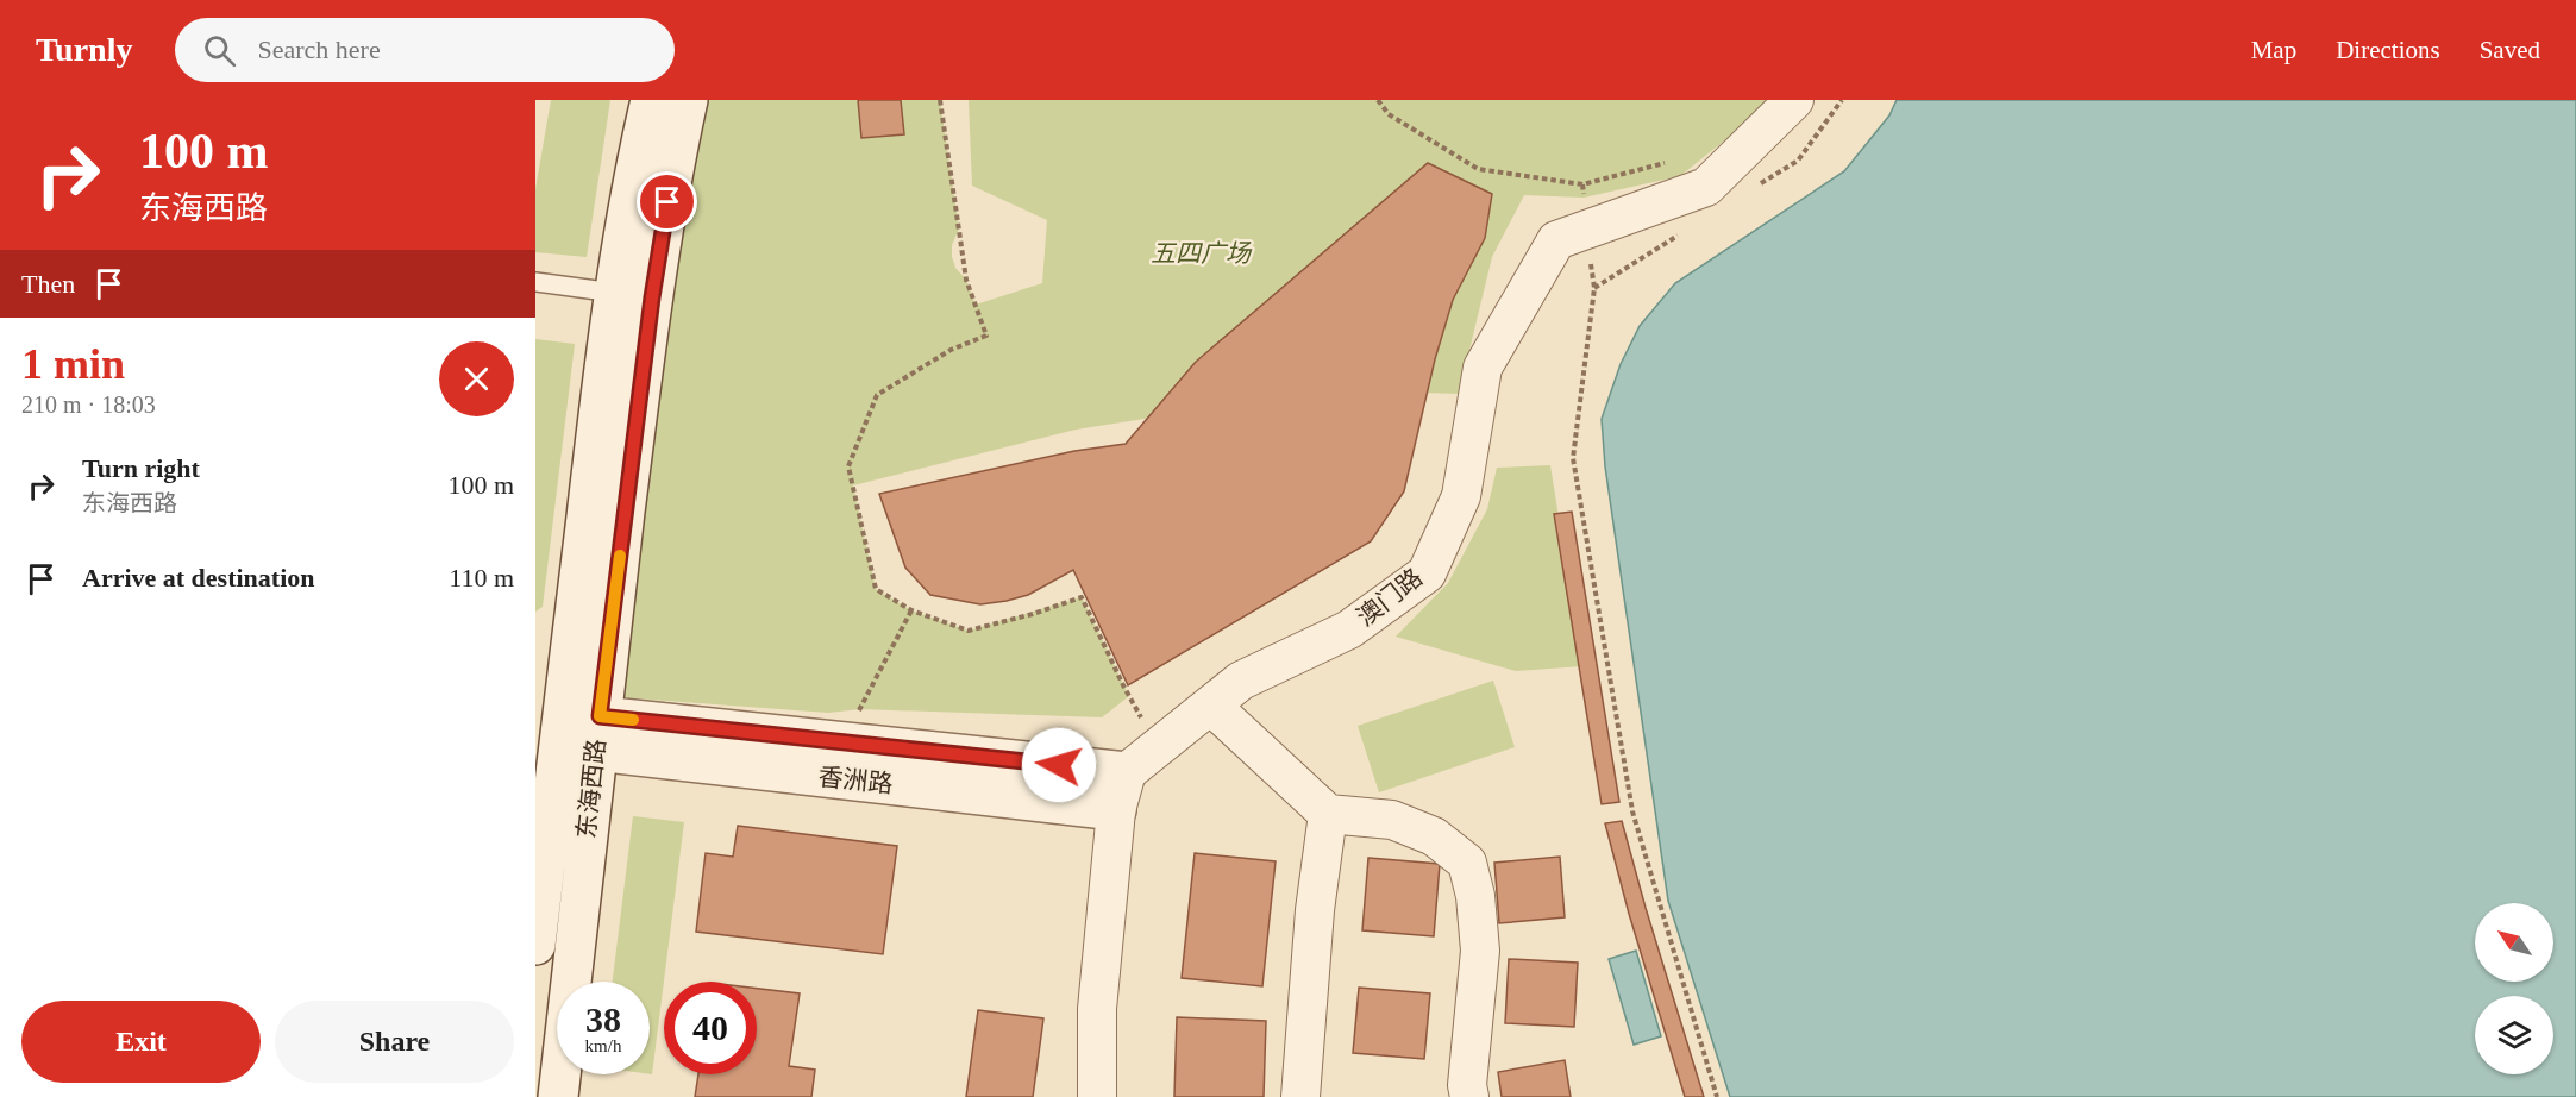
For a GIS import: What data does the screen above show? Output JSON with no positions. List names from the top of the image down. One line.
{"streets":{"main road":["香洲路","东海西路"],"street":["澳门路"]},"crossings":[["澳门路","香洲路"],["香洲路","东海西路"]],"parks":["五四广场"],"north":"top left","page":{"header":"Turnly","search":"Search here","nav":["Map","Directions","Saved"],"turn":["100 m","东海西路"],"then":"Then","heading":["1 min","210 m · 18:03"],"list":[{"name":"Turn right","note":"东海西路","value":"100 m"},{"name":"Arrive at destination","value":"110 m"}],"speed":"38 km/h","limit":"40","buttons":["Exit","Share"]}}
